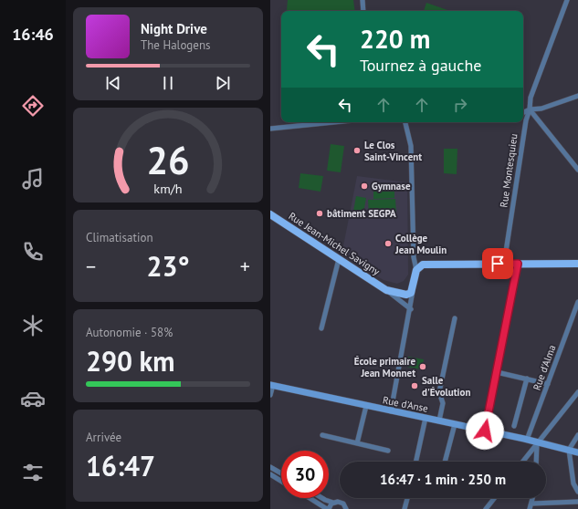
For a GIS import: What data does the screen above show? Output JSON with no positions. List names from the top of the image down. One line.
{"streets":{"main road":["Rue Jean-Michel Savigny","Rue d'Anse"],"street":["Rue Montesquieu","Rue d'Alma"]},"crossings":[["Rue d'Alma","Rue d'Anse"]],"places":["Le Clos Saint-Vincent","Gymnase","bâtiment SEGPA","Collège Jean Moulin","École primaire Jean Monnet","Salle d'Évolution"],"page":{"tabs":"16:46","turn":["220 m","Tournez à gauche"],"song":["Night Drive","The Halogens"],"tile":["Climatisation",["Autonomie · 58%","290 km"],["Arrivée","16:47"]],"heat":["−","23°","+"],"limit":"30","trip":"16:47 · 1 min · 250 m","gauge":["26","km/h"]}}
